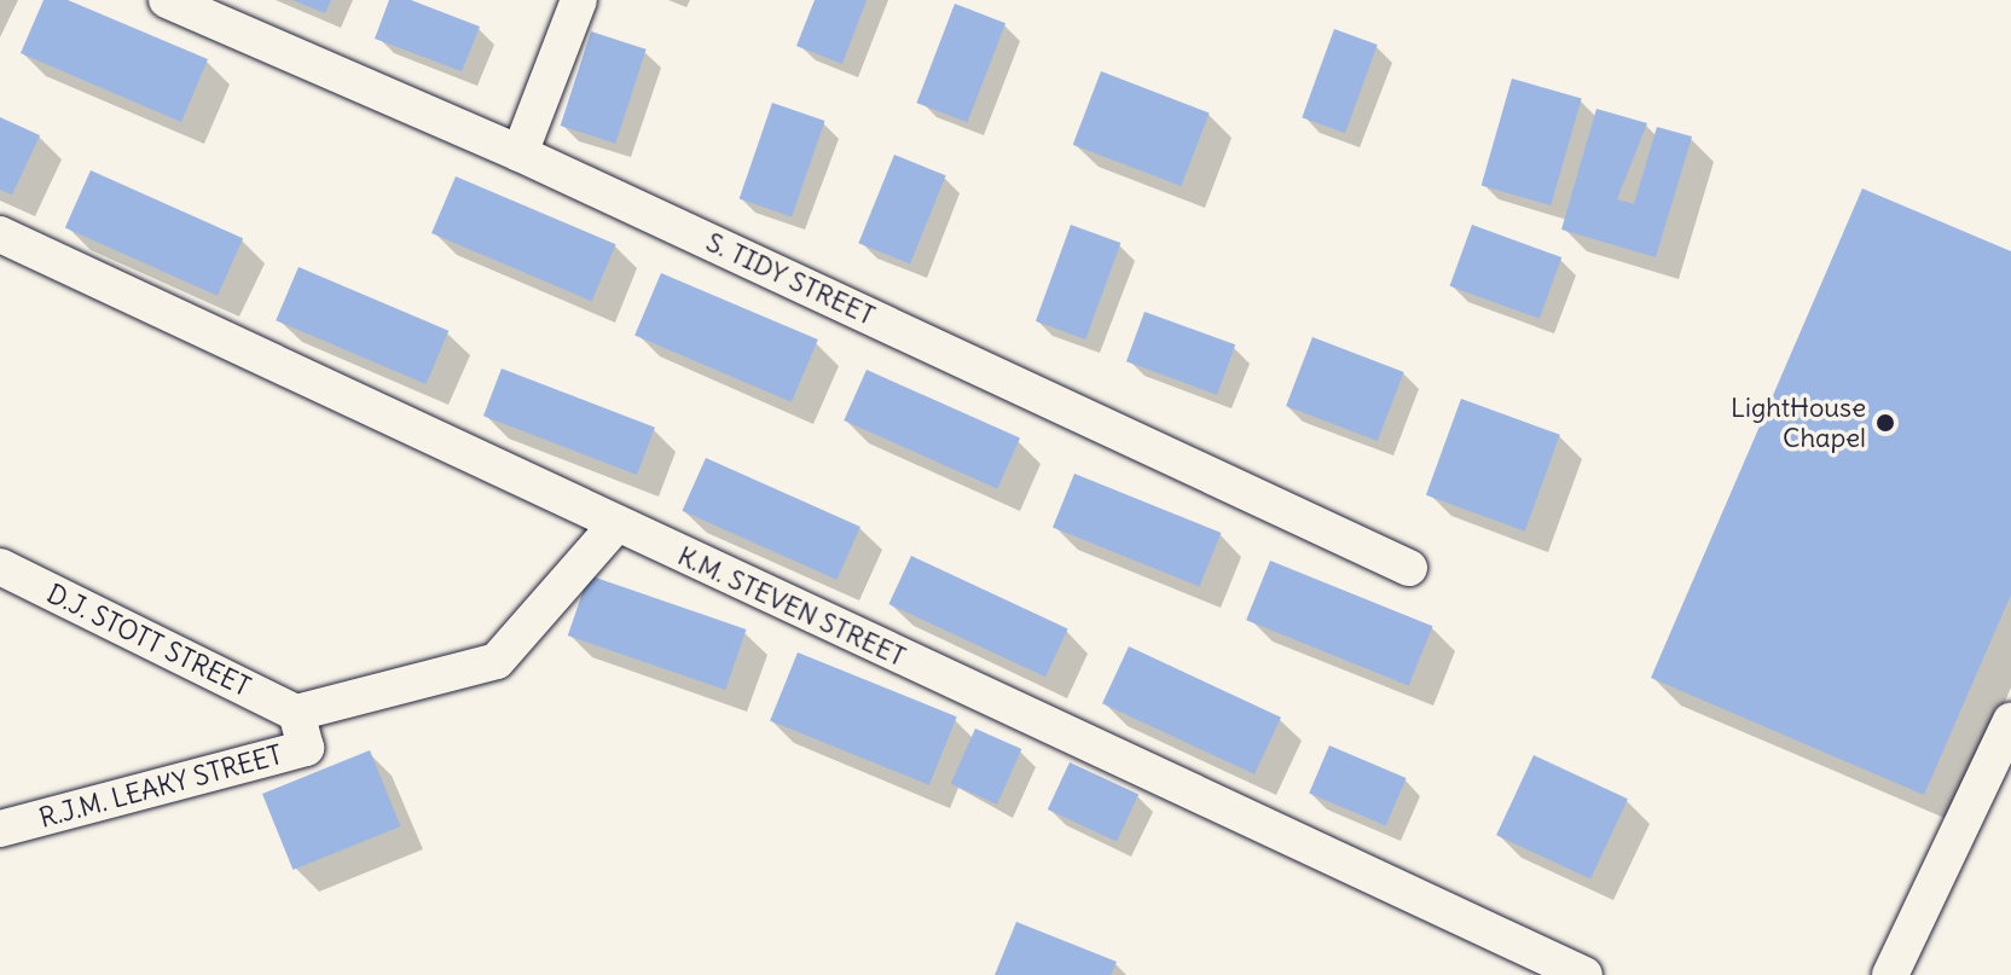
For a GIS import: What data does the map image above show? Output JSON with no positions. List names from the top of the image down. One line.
{"streets":{"street":["S. TIDY STREET","K.M. STEVEN STREET","D.J. STOTT STREET","R.J.M. LEAKY STREET"]},"crossings":[["K.M. STEVEN STREET","R.J.M. LEAKY STREET"],["D.J. STOTT STREET","R.J.M. LEAKY STREET"]],"places":["LightHouse Chapel"]}
